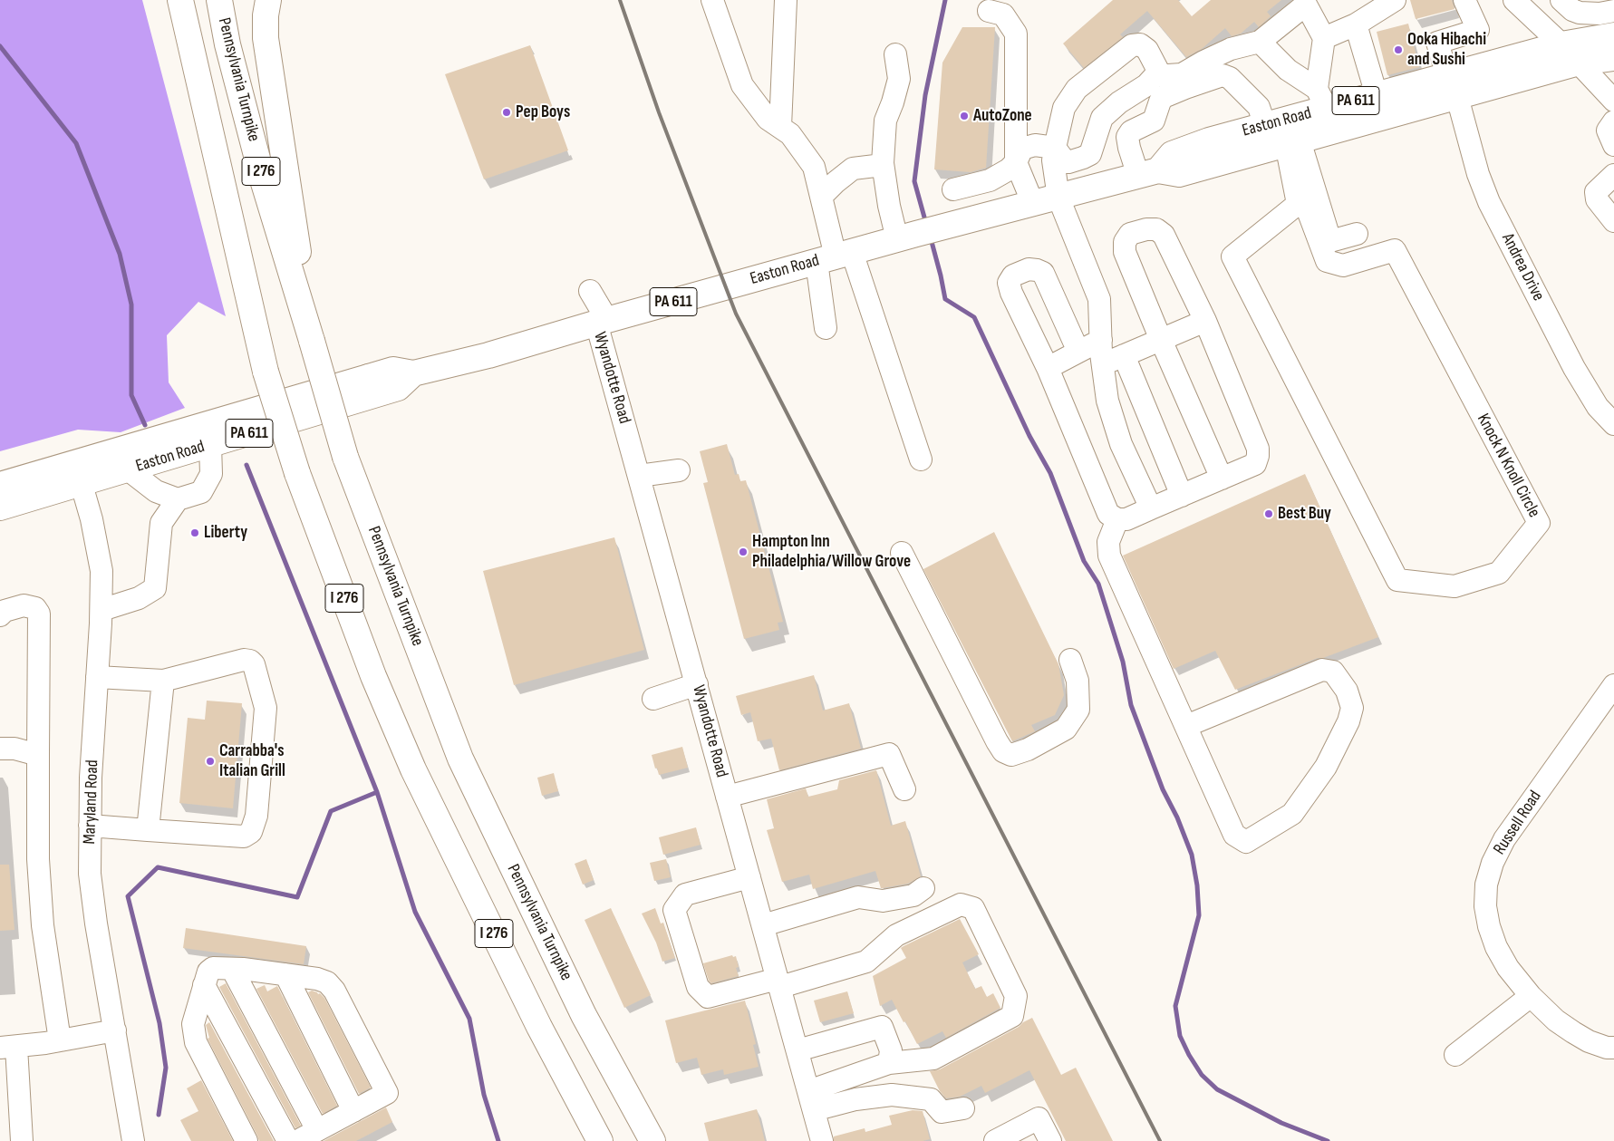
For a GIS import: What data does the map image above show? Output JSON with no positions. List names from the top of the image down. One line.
{"streets":{"main road":["Pennsylvania Turnpike","PA 611","Easton Road","I 276"],"street":["Andrea Drive","Wyandotte Road","Knock N Knoll Circle","Maryland Road","Russell Road"]},"crossings":[["Easton Road","Andrea Drive"],["Easton Road","Wyandotte Road"],["Easton Road","Knock N Knoll Circle"],["Easton Road","Maryland Road"]],"places":["Ooka Hibachi and Sushi","Pep Boys","AutoZone","Best Buy","Liberty","Hampton Inn Philadelphia/Willow Grove","Carrabba's Italian Grill"]}
